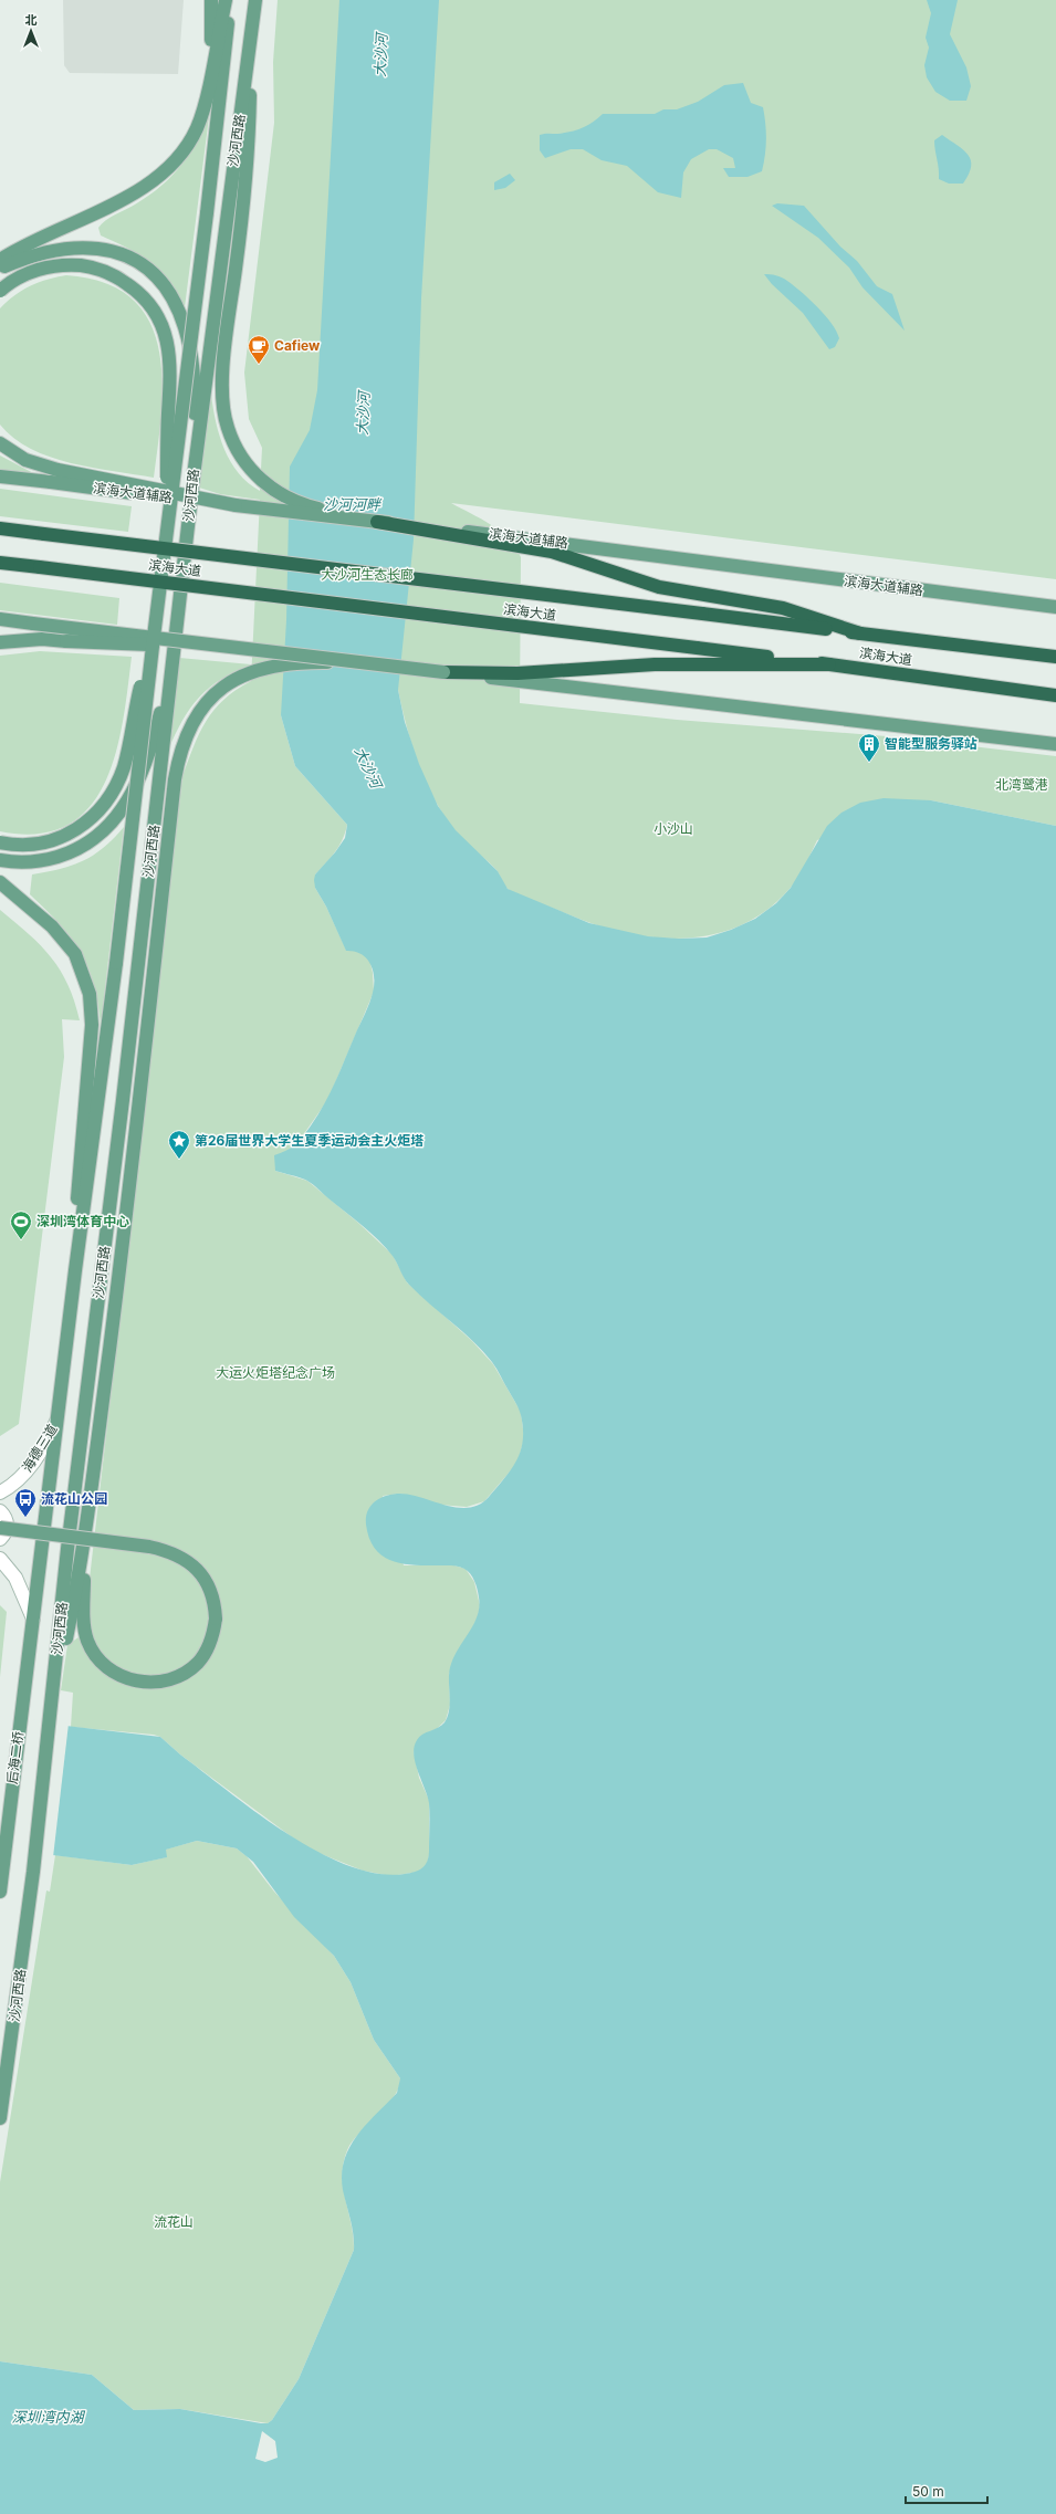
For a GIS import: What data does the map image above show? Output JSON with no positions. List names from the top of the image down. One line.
{"streets":{"highway":["滨海大道"],"main road":["沙河西路","滨海大道辅路","海德三道","后海二桥"]},"crossings":[["沙河西路","海德三道"],["沙河西路","后海二桥"]],"water":["大沙河","沙河河畔","深圳湾内湖"],"parks":["大沙河生态长廊","北湾鹭港","小沙山","大运火炬塔纪念广场","流花山"],"places":{"cafe":["Cafiew"],"building":["智能型服务驿站"],"place":["第26届世界大学生夏季运动会主火炬塔"],"sports":["深圳湾体育中心"],"bus stop":["流花山公园"]},"scale_bar":"50 m","north":"top"}
